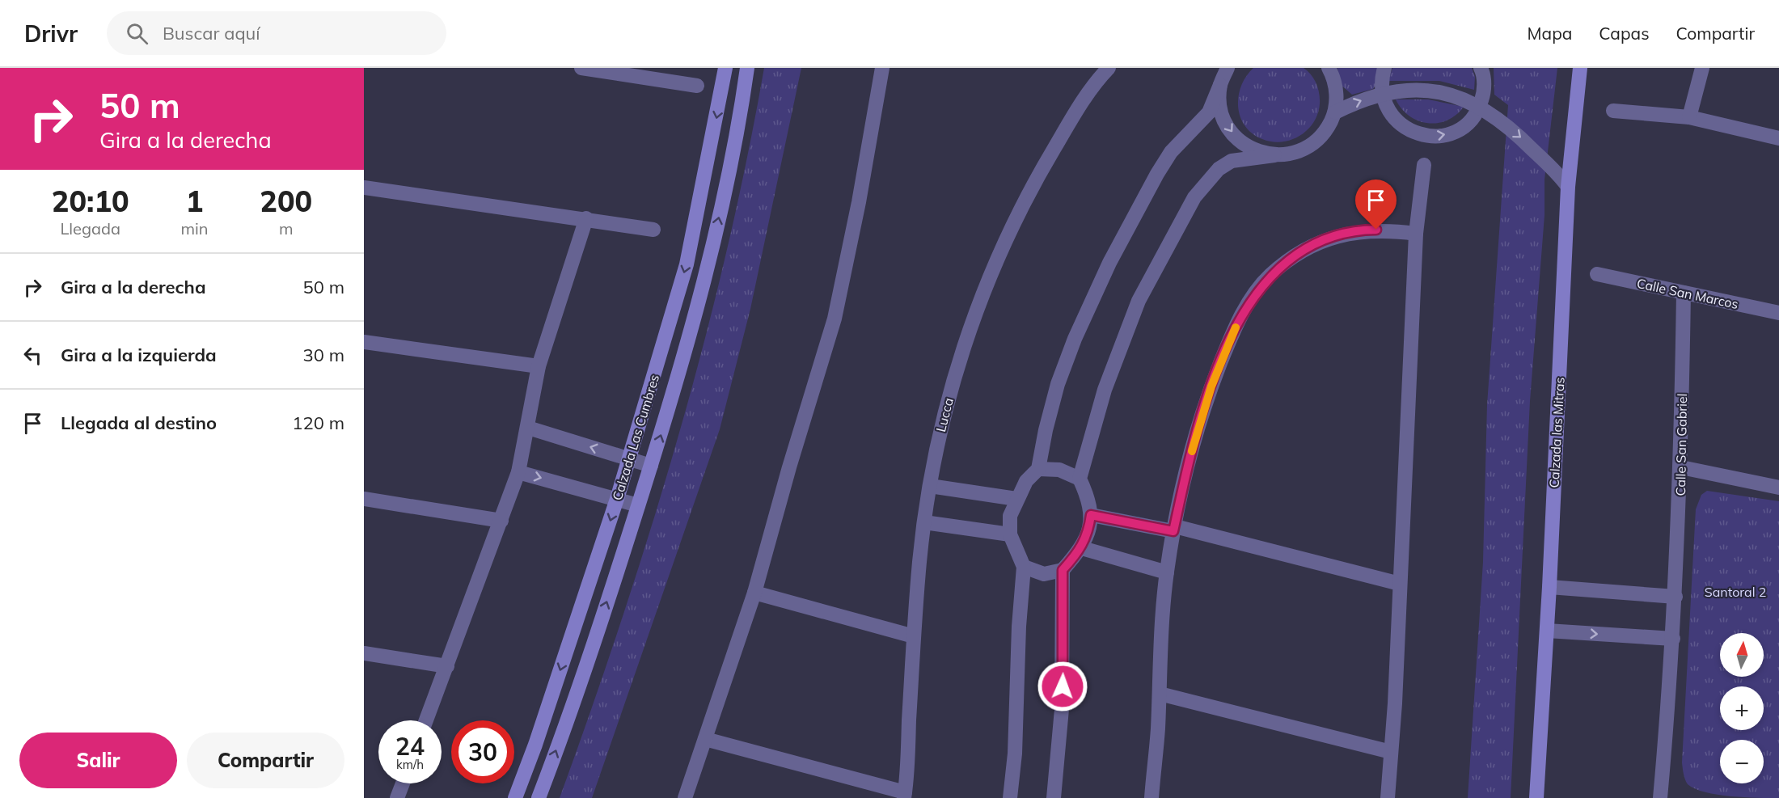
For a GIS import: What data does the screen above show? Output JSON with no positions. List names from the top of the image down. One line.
{"streets":{"street":["Calle San Marcos","Lucca","Calzada las Mitras","Calzada Las Cumbres","Calle San Gabriel"]},"crossings":[["Calle San Marcos","Calle San Gabriel"]],"parks":["Santoral 2"],"north":"top","page":{"header":"Drivr","search":"Buscar aquí","nav":["Mapa","Capas","Compartir"],"turn":["50 m","Gira a la derecha"],"eta":["20:10","Llegada","1","min","200","m"],"list":[{"name":"Gira a la derecha","value":"50 m"},{"name":"Gira a la izquierda","value":"30 m"},{"name":"Llegada al destino","value":"120 m"}],"map_buttons":["+","−"],"speed":"24 km/h","limit":"30","buttons":["Salir","Compartir"]}}
